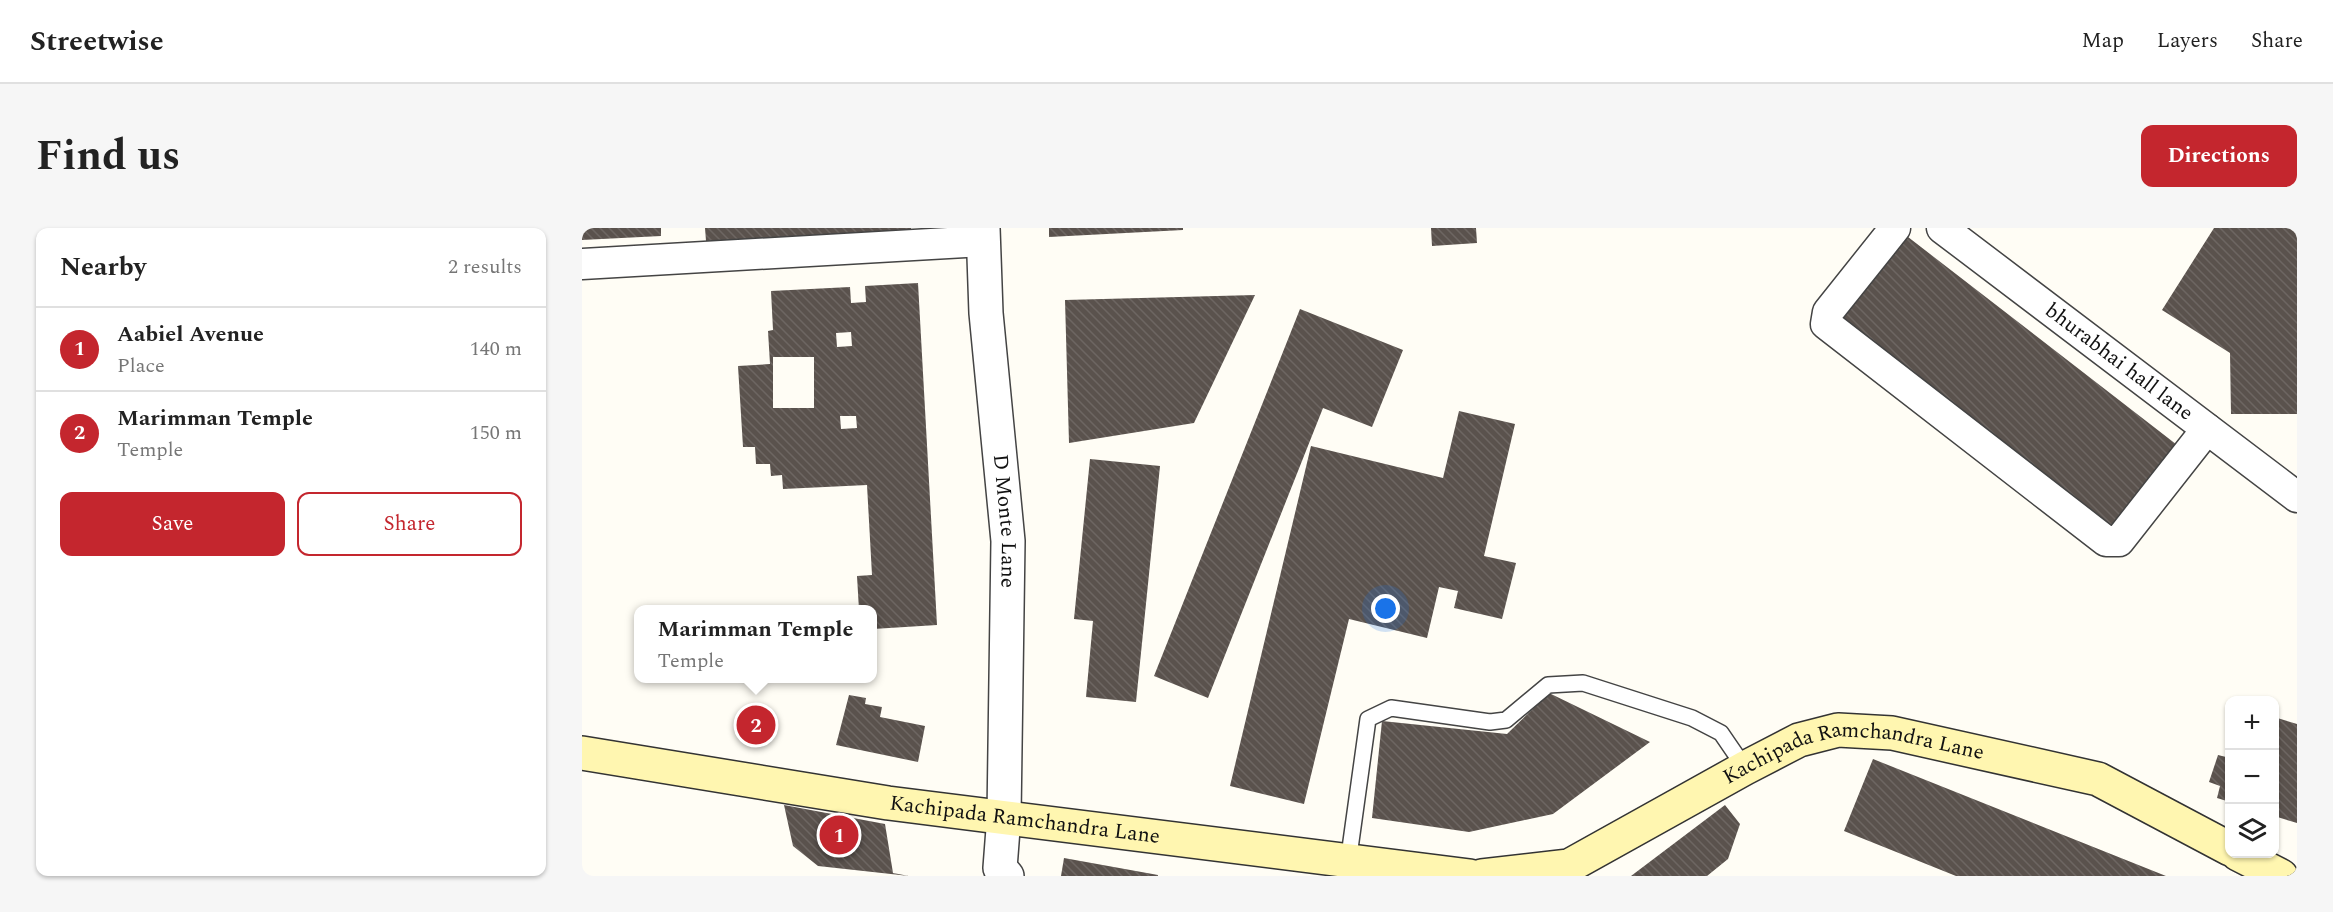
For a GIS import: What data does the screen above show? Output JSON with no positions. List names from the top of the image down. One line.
{"streets":{"main road":["Kachipada Ramchandra Lane"],"street":["bhurabhai hall lane","D Monte Lane"]},"crossings":[["D Monte Lane","Kachipada Ramchandra Lane"]],"page":{"header":"Streetwise","nav":["Map","Layers","Share"],"title":"Find us","buttons":["Directions",["Save","Share"]],"heading":["Nearby","2 results"],"list":[{"mark":"1","name":"Aabiel Avenue","note":"Place","value":"140 m"},{"mark":"2","name":"Marimman Temple","note":"Temple","value":"150 m"}],"popup":["Marimman Temple","Temple"],"map_buttons":["+","−"],"pins":["2","1"]}}
